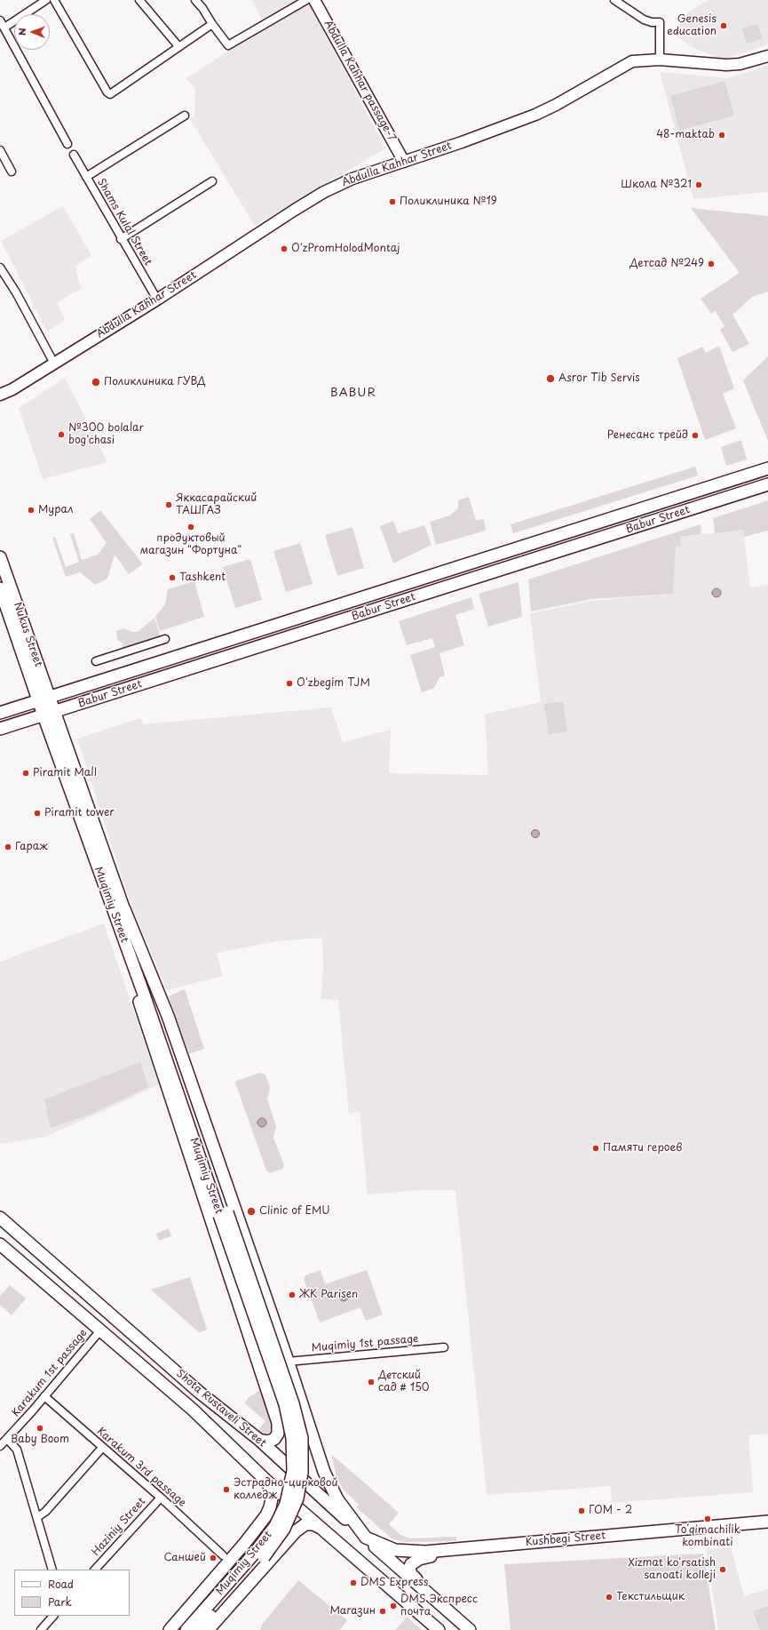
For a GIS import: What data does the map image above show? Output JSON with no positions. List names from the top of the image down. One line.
{"streets":{"main road":["Babur Street","Nukus Street","Muqimiy Street","Shota Rustaveli Street","Kushbegi Street"],"street":["Abdulla Kahhar passage-7","Abdulla Kahhar Street","Shams Kulal Street","Muqimiy 1st passage","Karakum 1st passage","Karakum 3rd passage","Haziniy Street"]},"crossings":[["Abdulla Kahhar passage-7","Abdulla Kahhar Street"],["Abdulla Kahhar Street","Shams Kulal Street"],["Babur Street","Nukus Street"],["Babur Street","Muqimiy Street"],["Nukus Street","Muqimiy Street"],["Karakum 1st passage","Shota Rustaveli Street"],["Karakum 1st passage","Karakum 3rd passage"],["Shota Rustaveli Street","Kushbegi Street"],["Karakum 3rd passage","Haziniy Street"]],"districts":["BABUR"],"places":["Genesis education","48-maktab","Школа №321","Поликлиника №19","O'zPromHolodMontaj","Детсад №249","Asror Tib Servis","Поликлиника ГУВД","№300 bolalar bog'chasi","Ренесанс трейд","Яккасарайский ТАШГАЗ","Мурал","продуктовый магазин \"Фортуна\"","Tashkent","O'zbegim TJM","Piramit Mall","Piramit tower","Гараж","Памяти героев","Clinic of EMU","ЖК Parisen","Детский сад # 150","Baby Boom","Эстрадно-цирковой колледж","ГОМ - 2","Toʻqimachilik kombinati","Саншей","Xizmat ko'rsatish sanoati kolleji","DMS Express","Текстильщик","DMS Экспресс почта","Магазин"],"legend":["Road","Park"],"north":"left"}
